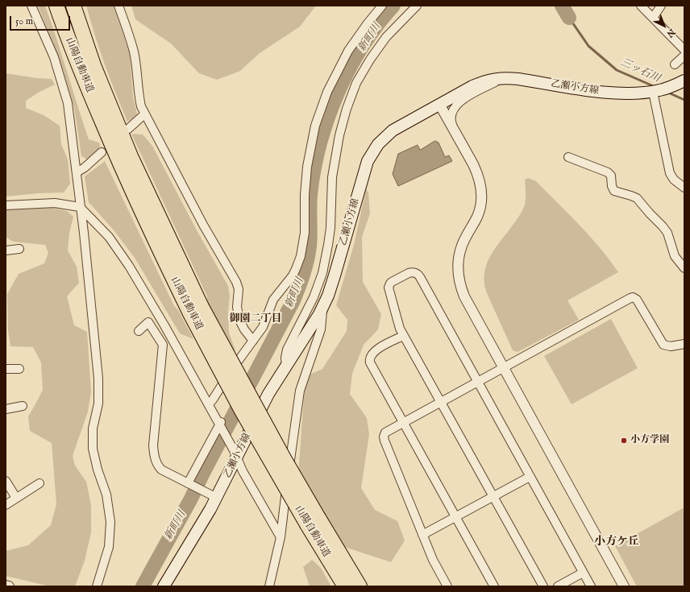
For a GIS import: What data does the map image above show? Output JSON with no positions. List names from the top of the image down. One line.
{"streets":{"highway":["山陽自動車道"],"main road":["乙瀬小方線"]},"districts":["御園二丁目","小方ケ丘"],"water":["新町川","三ッ石川"],"places":["小方学園"],"scale_bar":"50 m","north":"bottom right"}
